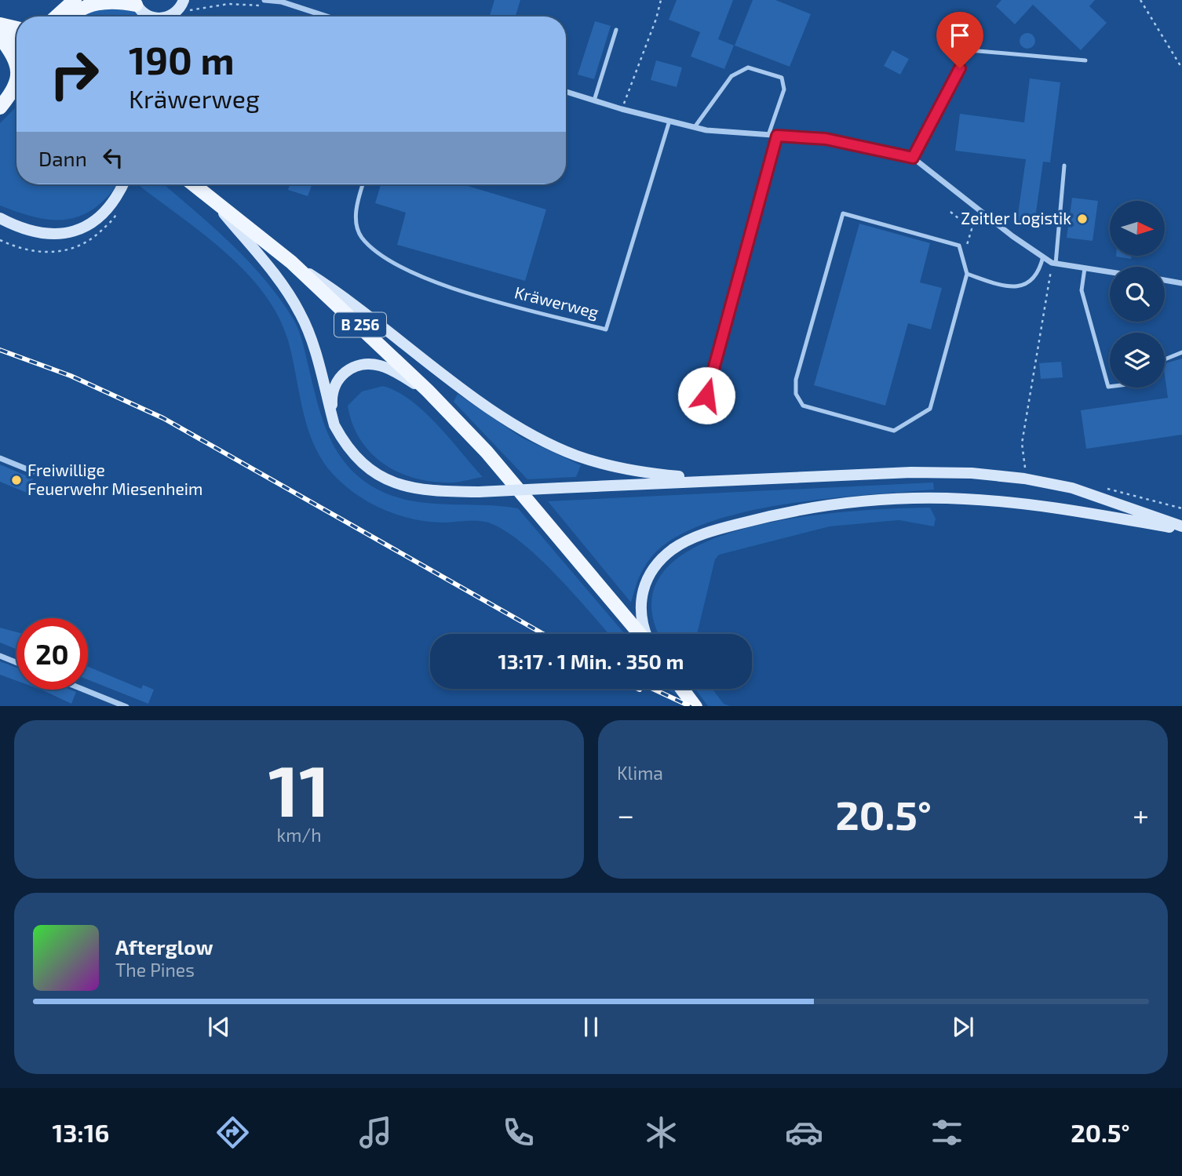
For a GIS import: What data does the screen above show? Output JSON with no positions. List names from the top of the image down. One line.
{"streets":{"main road":["B 256"],"lane":["Kräwerweg"]},"places":["Zeitler Logistik","Freiwillige Feuerwehr Miesenheim"],"north":"right","page":{"turn":["190 m","Kräwerweg"],"then":"Dann","limit":"20","trip":"13:17 · 1 Min. · 350 m","tile":[["11","km/h"],"Klima"],"heat":["−","20.5°","+"],"song":["Afterglow","The Pines"],"tabs":["13:16","20.5°"]}}
